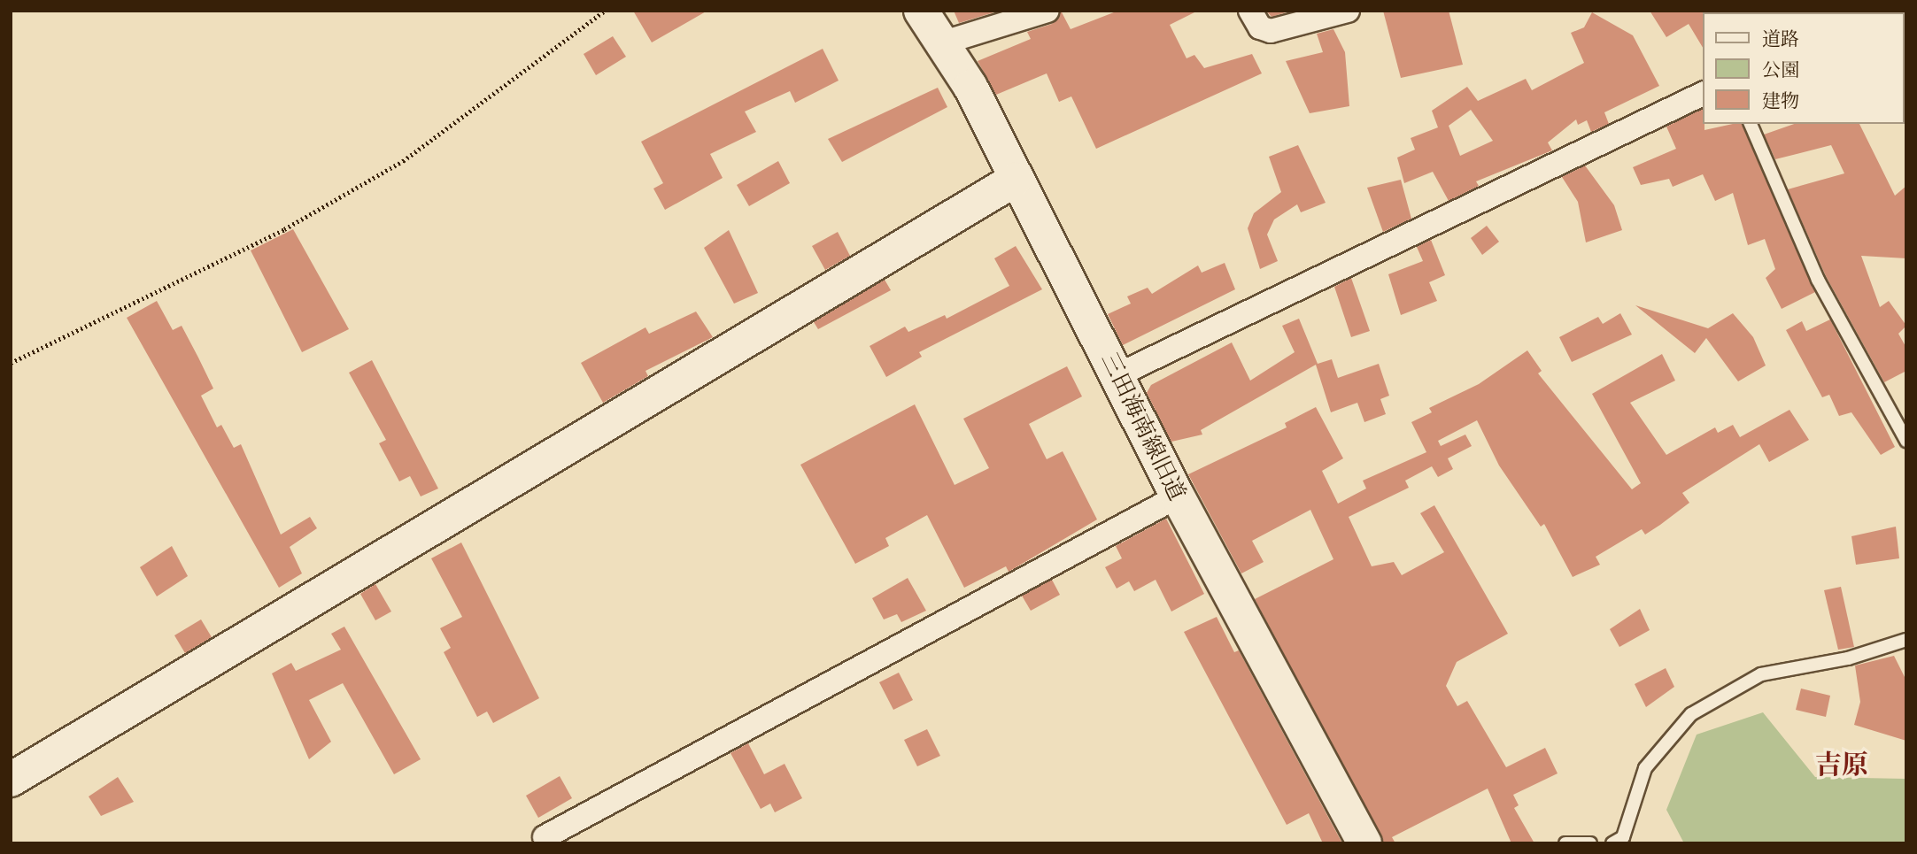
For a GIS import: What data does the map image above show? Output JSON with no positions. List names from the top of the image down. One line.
{"streets":{"street":["三田海南線旧道"]},"districts":["吉原"],"legend":["道路","公園","建物"]}
